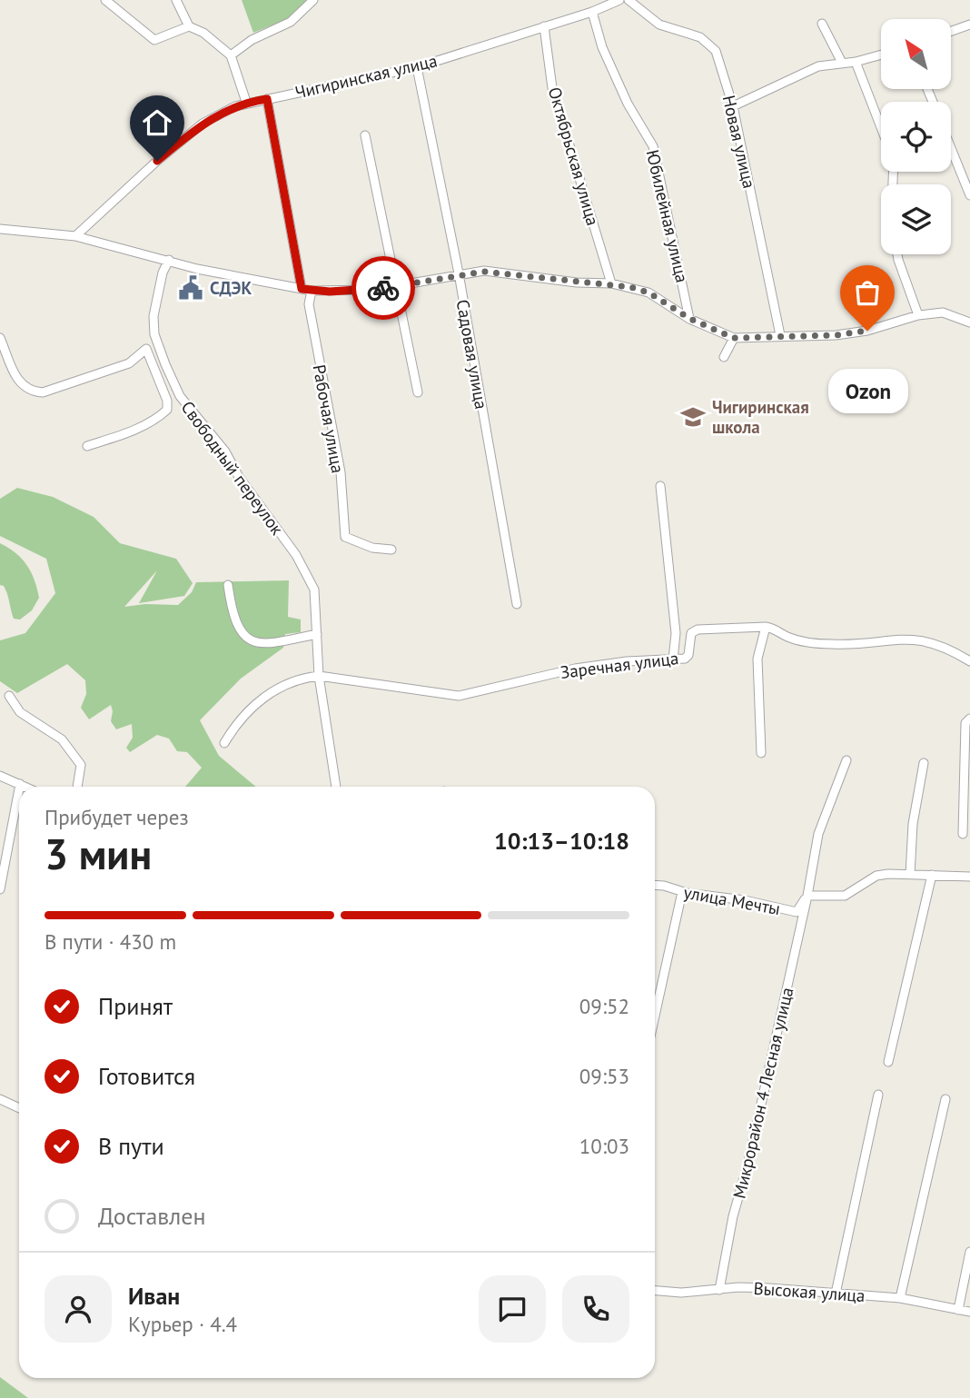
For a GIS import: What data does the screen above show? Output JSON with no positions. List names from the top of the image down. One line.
{"streets":{"street":["Чигиринская улица","Новая улица","Октябрьская улица","Юбилейная улица","Садовая улица","Рабочая улица","Свободный переулок","Заречная улица","улица Мечты","Микрорайон 4 Лесная улица","Высокая улица"]},"crossings":[["Чигиринская улица","Октябрьская улица"],["Чигиринская улица","Юбилейная улица"],["Чигиринская улица","Садовая улица"],["Свободный переулок","Заречная улица"],["улица Мечты","Микрорайон 4 Лесная улица"],["Микрорайон 4 Лесная улица","Высокая улица"]],"places":{"public building":["СДЭК"],"other":["Ozon"],"school or university":["Чигиринская школа"]},"north":"top left","page":{"bubble":"Ozon","heading":["3 мин","Прибудет через","10:13–10:18"],"panel":["Иван","Курьер · 4.4"],"bar":"В пути · 430 m","list":[["Принят","09:52"],["Готовится","09:53"],["В пути","10:03"],"Доставлен"]}}
